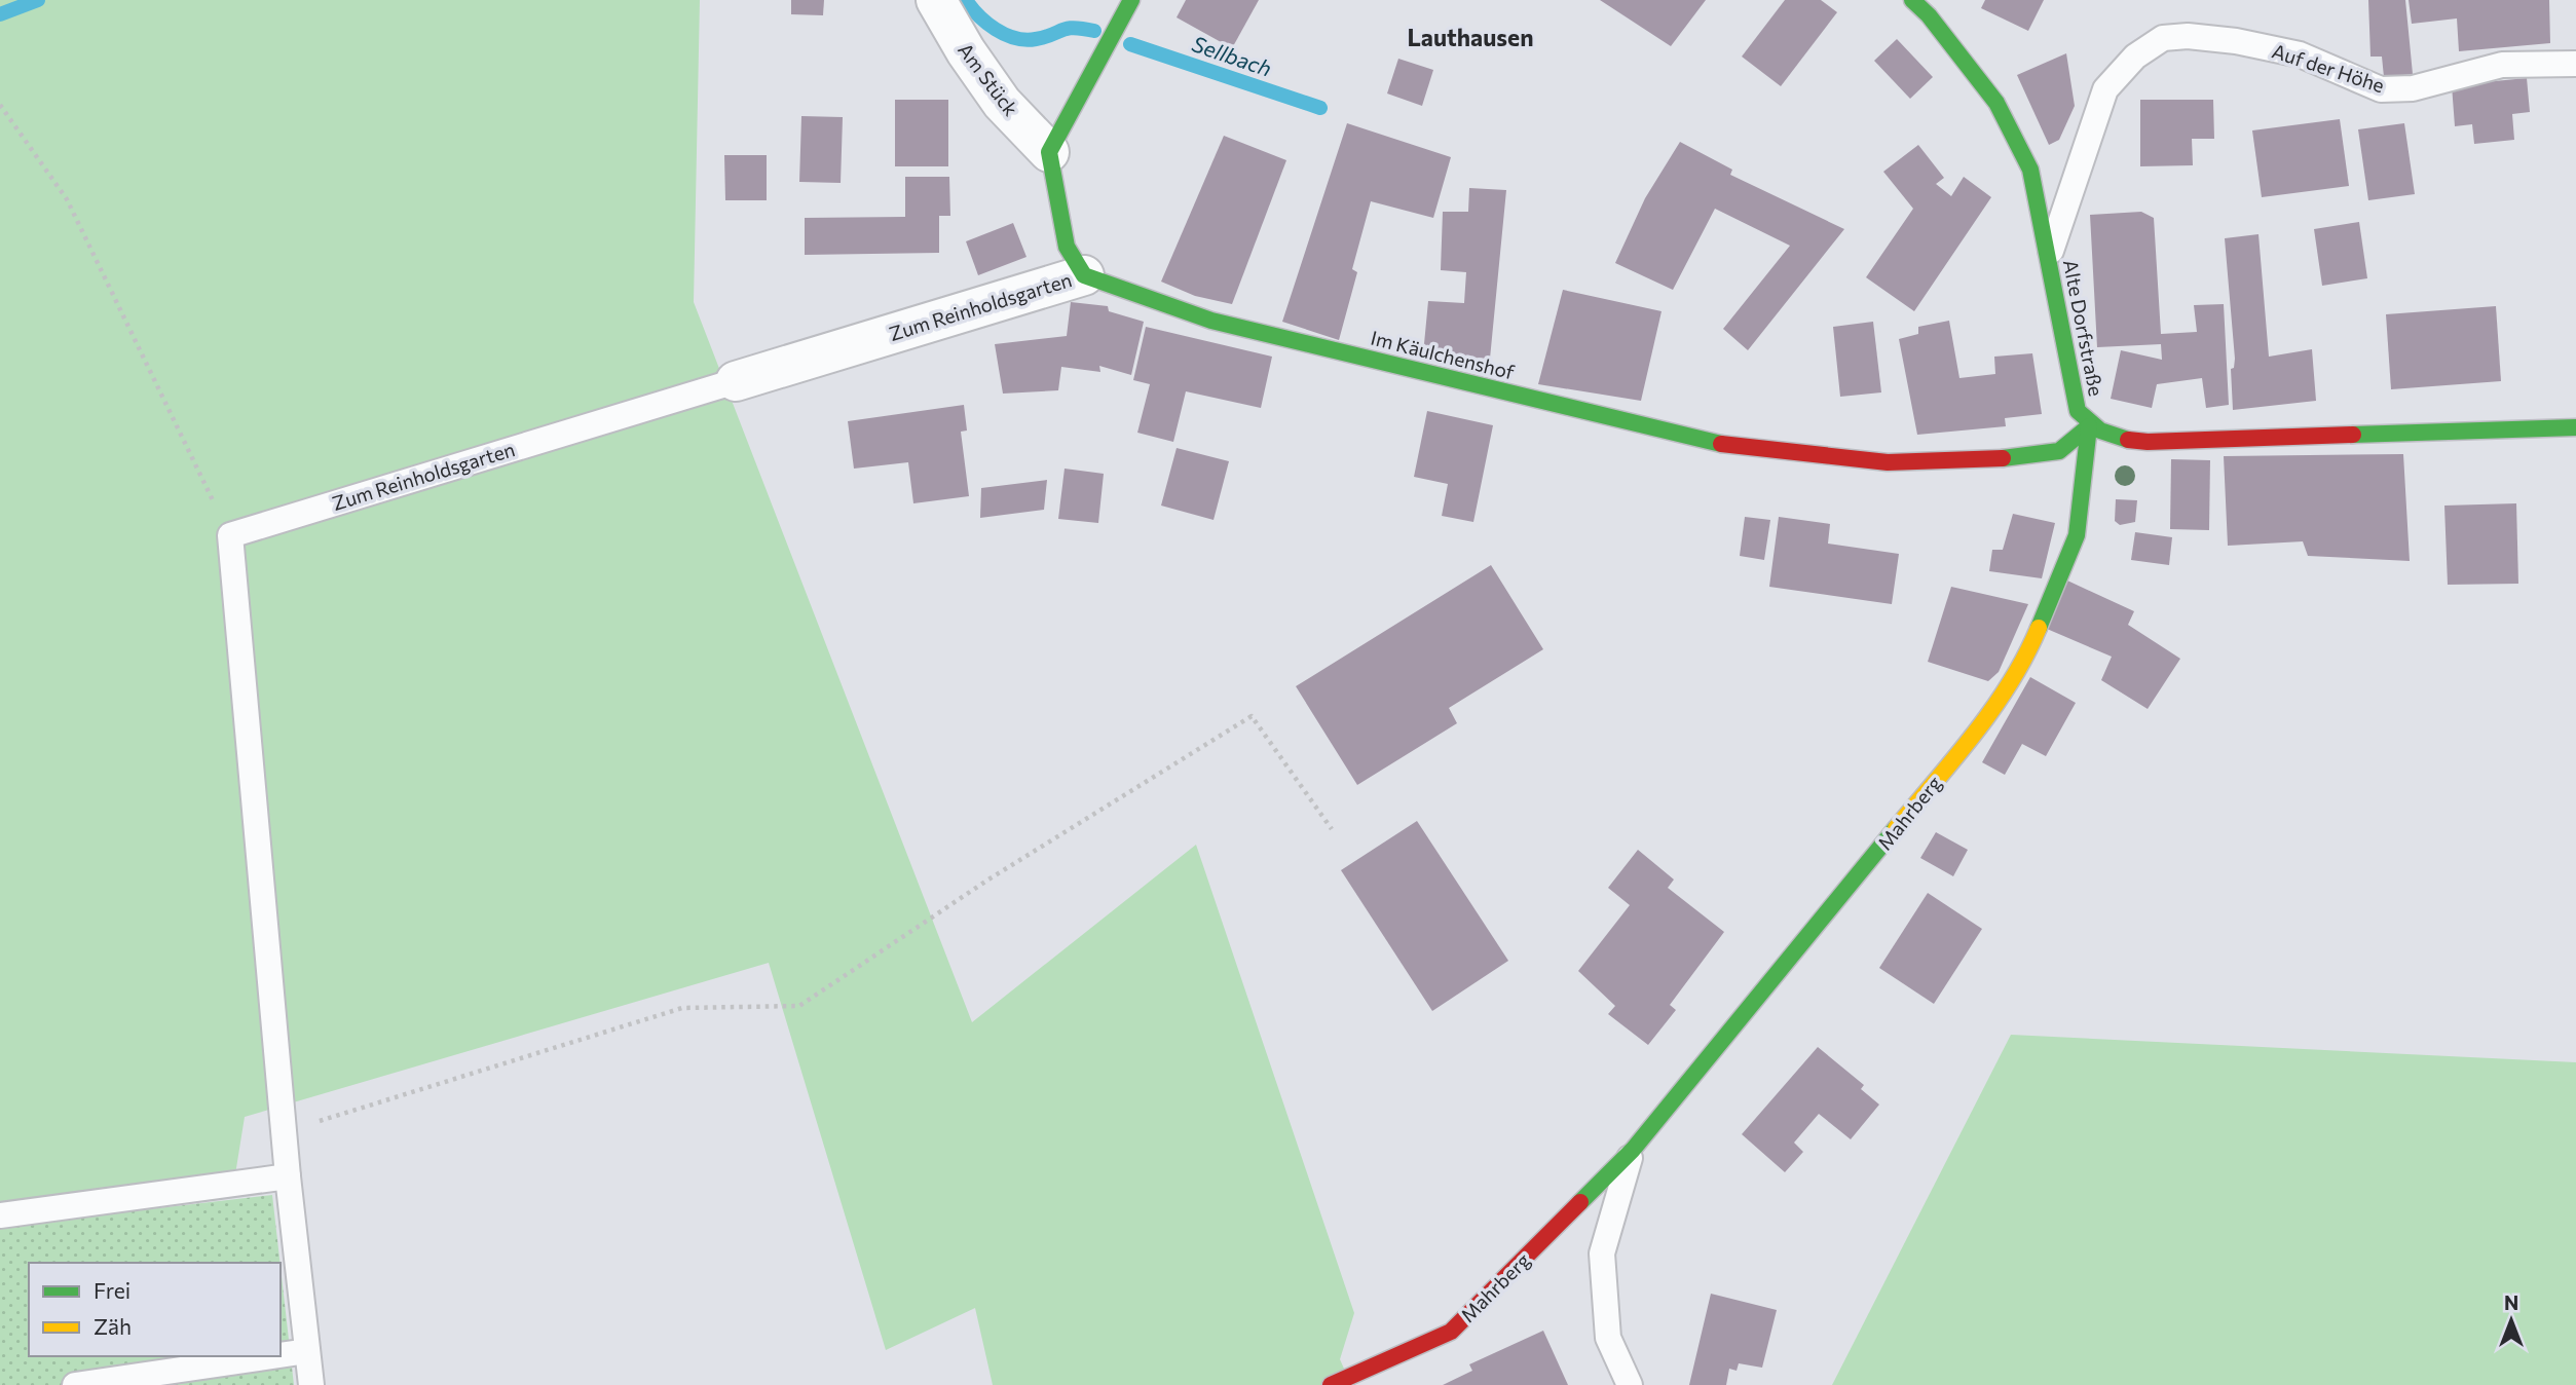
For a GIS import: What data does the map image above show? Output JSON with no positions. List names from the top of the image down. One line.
{"streets":{"street":["Am Stück","Zum Reinholdsgarten","Alte Dorfstraße","Im Käulchenshof","Mahrberg"],"lane":["Auf der Höhe"]},"crossings":[["Auf der Höhe","Alte Dorfstraße"],["Zum Reinholdsgarten","Im Käulchenshof"],["Alte Dorfstraße","Im Käulchenshof"],["Alte Dorfstraße","Mahrberg"],["Im Käulchenshof","Mahrberg"]],"districts":["Lauthausen"],"water":["Sellbach"],"legend":["Frei","Zäh"],"north":"top"}
